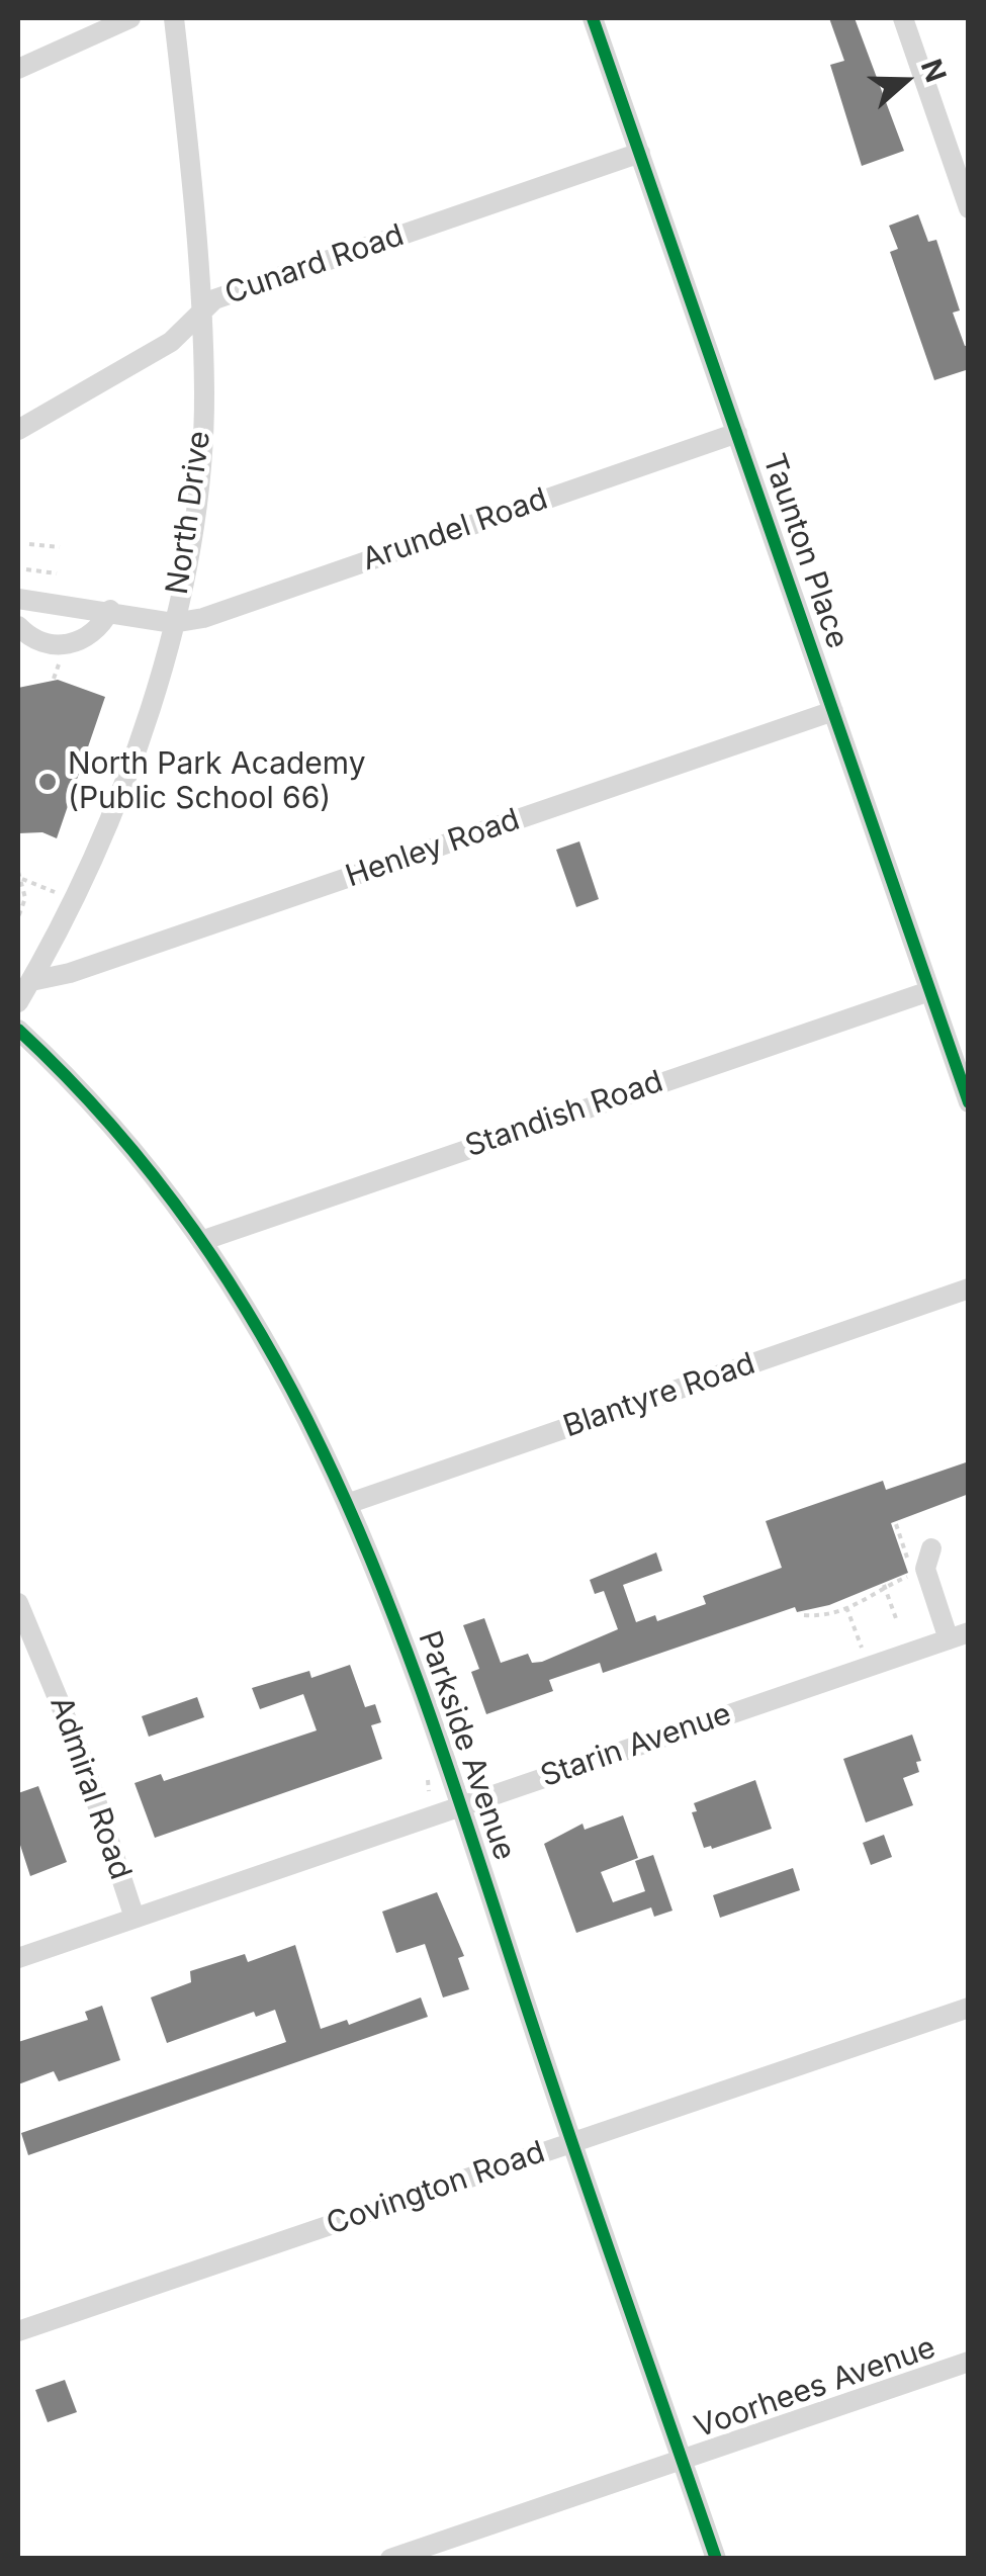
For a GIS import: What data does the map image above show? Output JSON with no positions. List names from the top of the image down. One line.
{"streets":{"street":["Cunard Road","North Drive","Arundel Road","Taunton Place","Henley Road","Standish Road","Blantyre Road","Parkside Avenue","Starin Avenue","Admiral Road","Covington Road","Voorhees Avenue"]},"crossings":[["Cunard Road","North Drive"],["Cunard Road","Taunton Place"],["North Drive","Arundel Road"],["North Drive","Henley Road"],["Arundel Road","Taunton Place"],["Taunton Place","Henley Road"],["Taunton Place","Standish Road"],["Standish Road","Parkside Avenue"],["Blantyre Road","Parkside Avenue"],["Parkside Avenue","Starin Avenue"],["Parkside Avenue","Covington Road"],["Parkside Avenue","Voorhees Avenue"],["Starin Avenue","Admiral Road"]],"places":["North Park Academy (Public School 66)"],"north":"right"}
